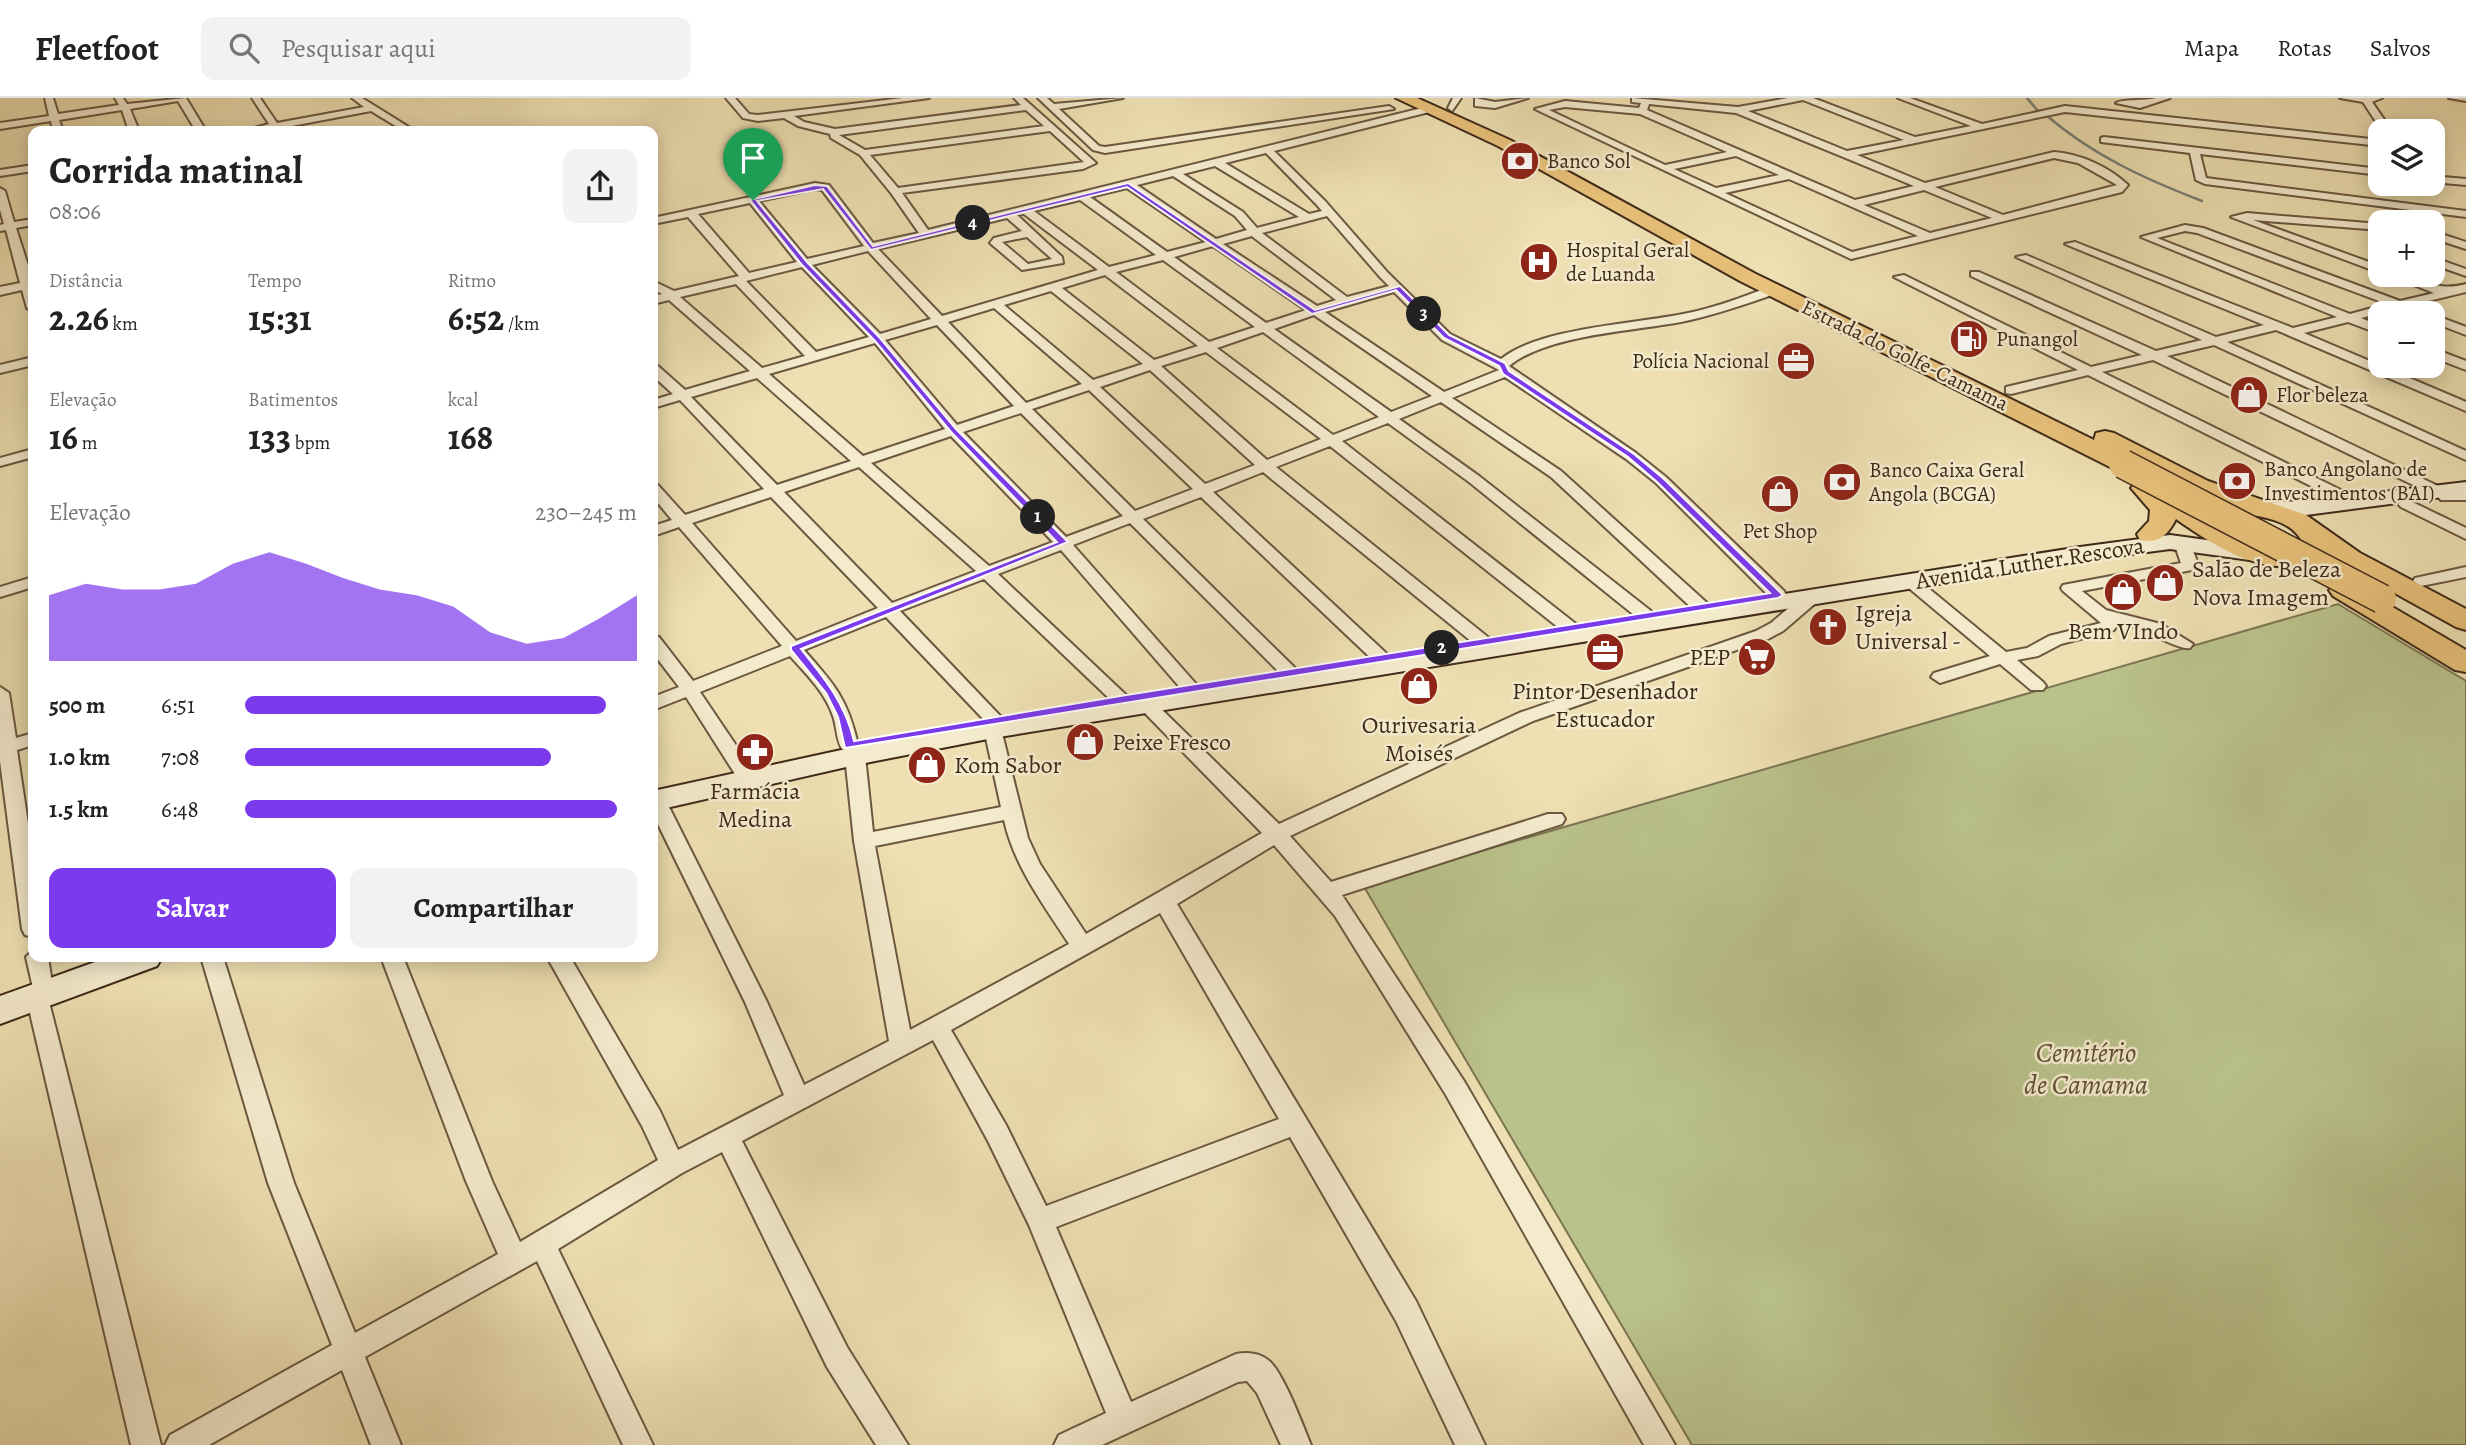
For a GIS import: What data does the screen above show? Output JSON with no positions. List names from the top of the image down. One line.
{"streets":{"highway":["Estrada do Golfe-Camama"],"main road":["Avenida Luther Rescova"]},"parks":["Cemitério de Camama"],"places":{"bank":["Banco Sol","Banco Angolano de Investimentos (BAI)","Banco Caixa Geral Angola (BCGA)"],"hospital":["Hospital Geral de Luanda"],"fuel station":["Punangol"],"office":["Polícia Nacional","Pintor Desenhador Estucador"],"shop":["Flor beleza","Pet Shop","Salão de Beleza Nova Imagem","Bem VIndo","Ourivesaria Moisés","Peixe Fresco","Kom Sabor"],"church":["Igreja Universal -"],"supermarket":["PEP"],"pharmacy":["Farmácia Medina"]},"page":{"header":"Fleetfoot","search":"Pesquisar aqui","nav":["Mapa","Rotas","Salvos"],"map_buttons":["+","−"],"heading":["Corrida matinal","08:06"],"pins":["4","3","1","2"],"stats":[["Distância","2.26 km"],["Tempo","15:31"],["Ritmo","6:52 /km"],["Elevação","16 m"],["Batimentos","133 bpm"],["kcal","168"]],"chart":["Elevação","230–245 m"],"list":[{"name":"500 m","note":"6:51"},{"name":"1.0 km","note":"7:08"},{"name":"1.5 km","note":"6:48"}],"buttons":["Salvar","Compartilhar"]}}
